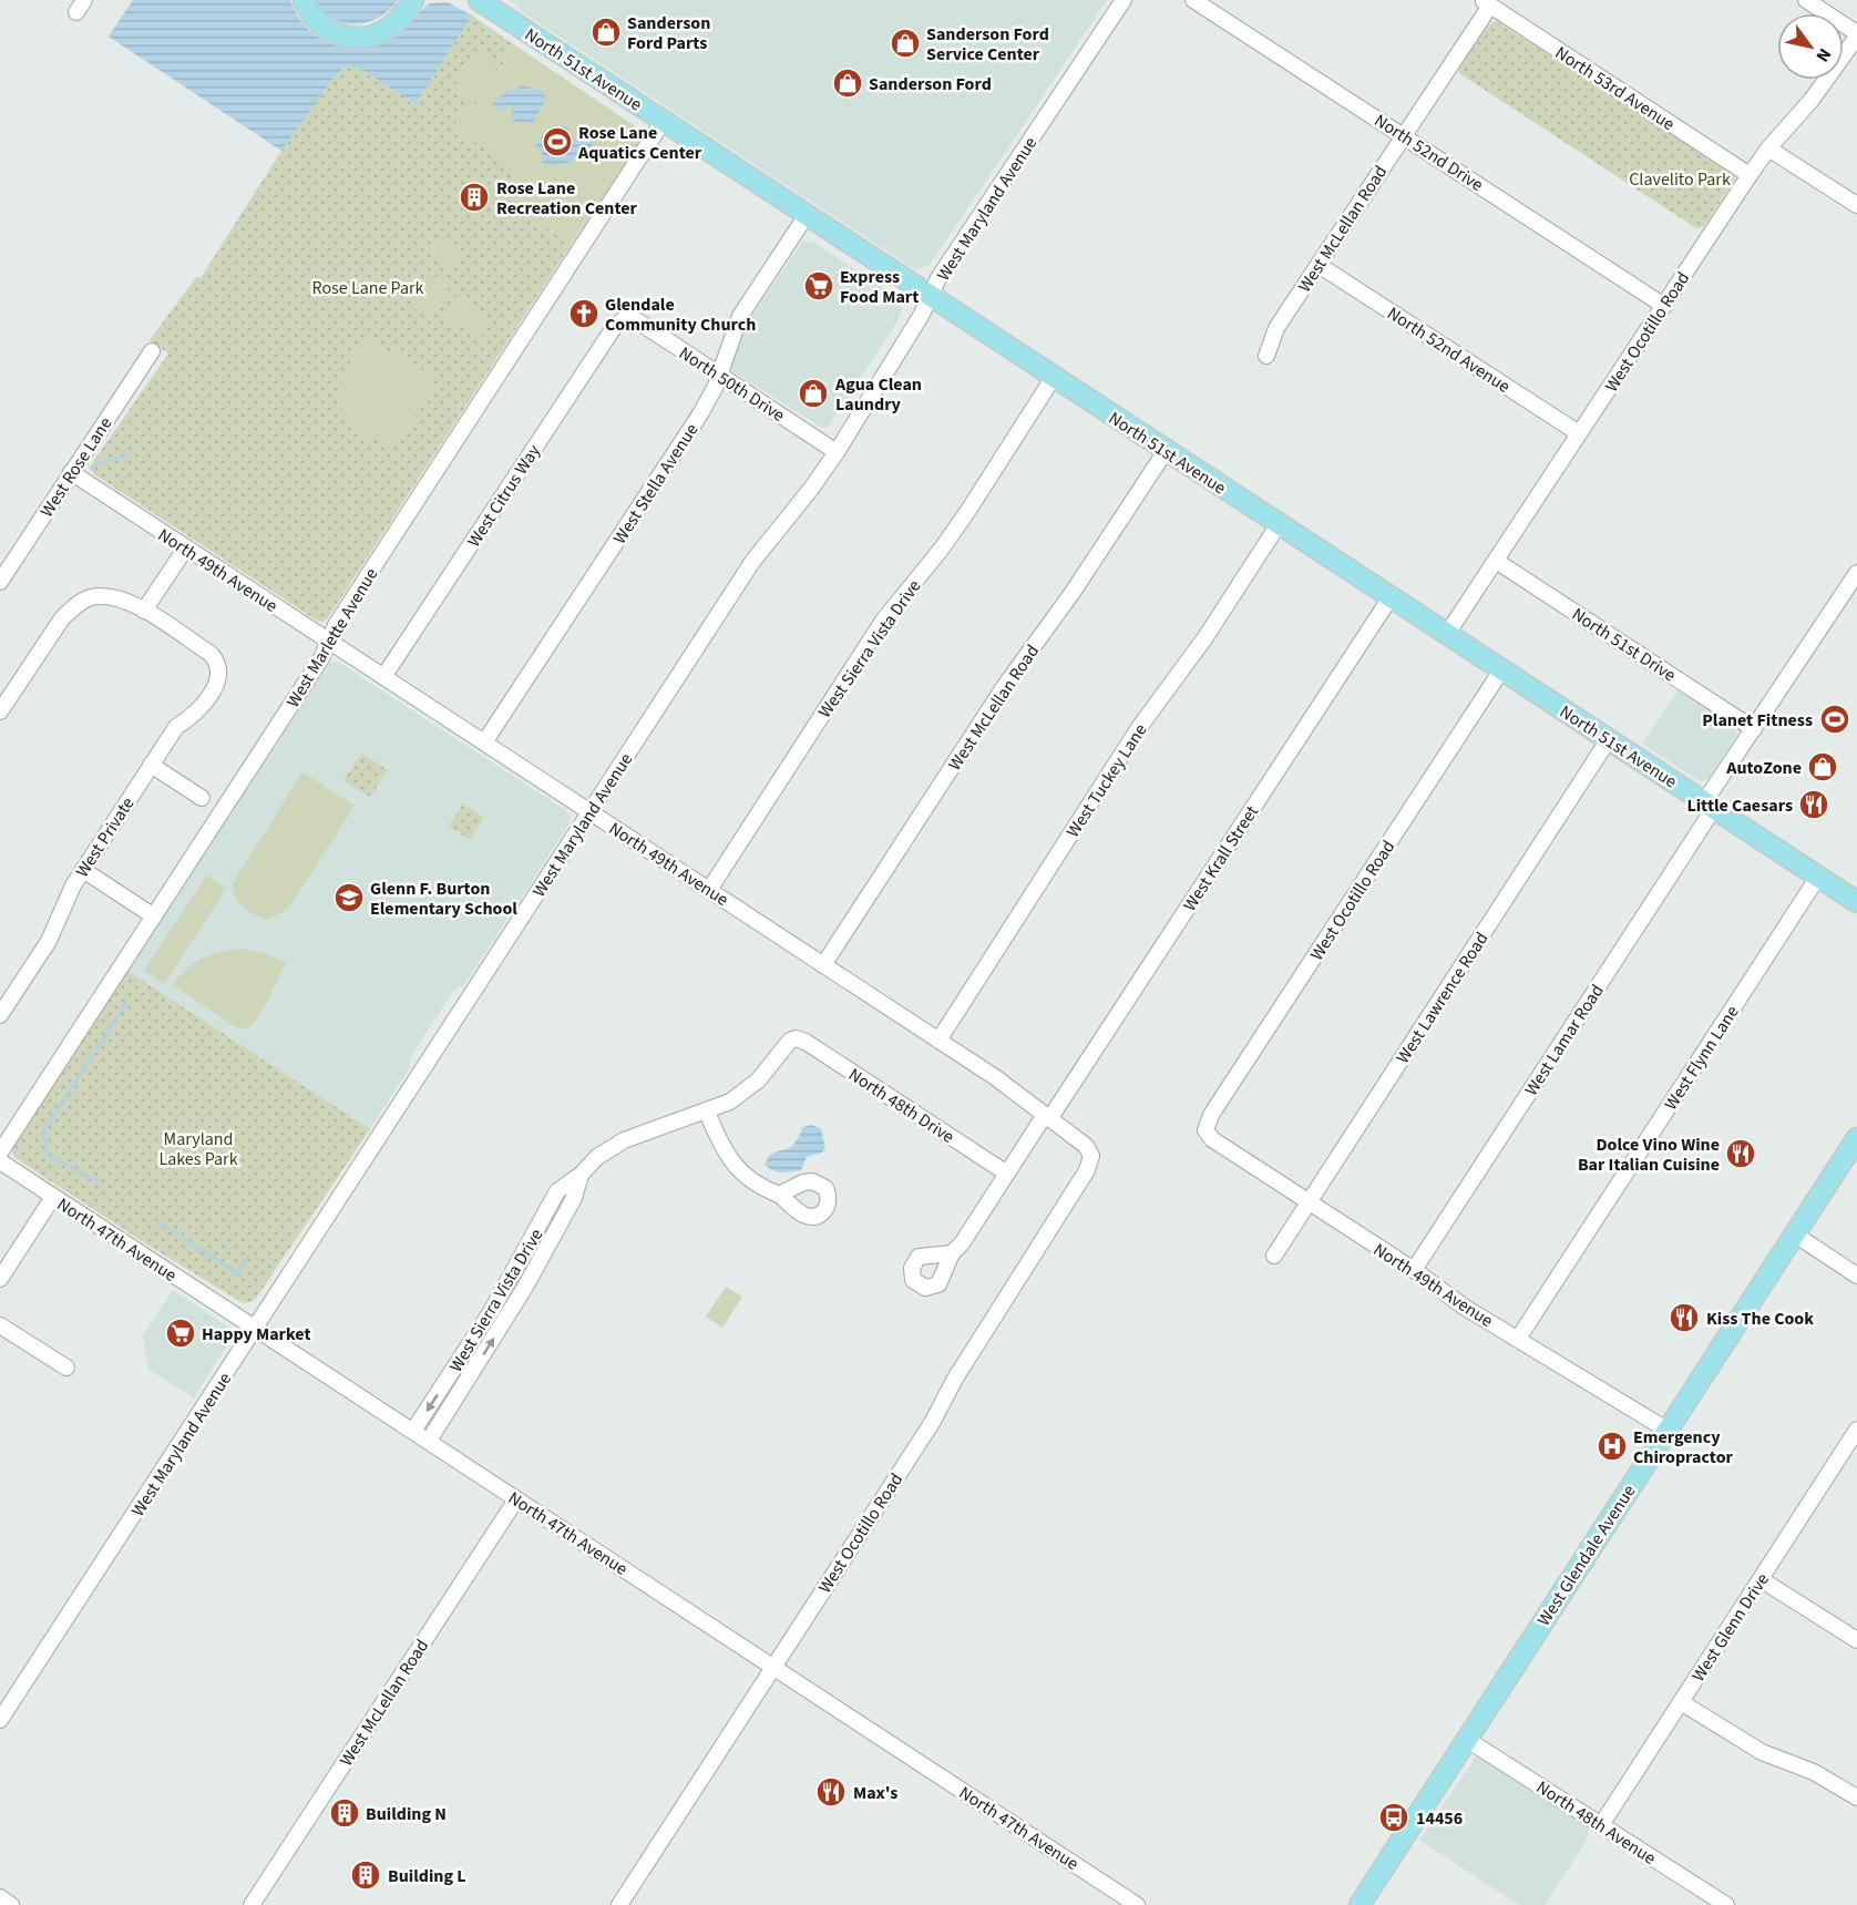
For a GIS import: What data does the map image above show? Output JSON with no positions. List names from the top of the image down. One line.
{"streets":{"main road":["North 51st Avenue","West Glendale Avenue"],"street":["North 53rd Avenue","North 52nd Drive","West Maryland Avenue","West McLellan Road","West Ocotillo Road","North 52nd Avenue","North 50th Drive","West Rose Lane","West Stella Avenue","West Citrus Way","North 49th Avenue","West Marlette Avenue","North 51st Drive","West Sierra Vista Drive","West Tuckey Lane","West Private","West Krall Street","West Lawrence Road","West Lamar Road","West Flynn Lane","North 48th Drive","North 47th Avenue","West Glenn Drive","North 48th Avenue"]},"crossings":[["North 51st Avenue","West Maryland Avenue"],["North 51st Avenue","West McLellan Road"],["North 51st Avenue","West Ocotillo Road"],["North 51st Avenue","West Stella Avenue"],["North 51st Avenue","West Marlette Avenue"],["North 51st Avenue","West Sierra Vista Drive"],["North 51st Avenue","West Tuckey Lane"],["North 51st Avenue","West Krall Street"],["North 51st Avenue","West Lawrence Road"],["North 51st Avenue","West Lamar Road"],["North 51st Avenue","West Flynn Lane"],["North 53rd Avenue","West McLellan Road"],["North 53rd Avenue","West Ocotillo Road"],["North 52nd Drive","West McLellan Road"],["North 52nd Drive","West Ocotillo Road"],["West Maryland Avenue","North 50th Drive"],["West Maryland Avenue","North 49th Avenue"],["West Maryland Avenue","North 47th Avenue"],["West McLellan Road","North 52nd Avenue"],["West McLellan Road","North 49th Avenue"],["West McLellan Road","North 47th Avenue"],["West Ocotillo Road","North 52nd Avenue"],["West Ocotillo Road","North 49th Avenue"],["West Ocotillo Road","North 51st Drive"],["West Ocotillo Road","North 47th Avenue"],["North 50th Drive","West Stella Avenue"],["North 50th Drive","West Citrus Way"],["West Rose Lane","North 49th Avenue"],["West Stella Avenue","North 49th Avenue"],["West Citrus Way","North 49th Avenue"],["North 49th Avenue","West Marlette Avenue"],["North 49th Avenue","West Sierra Vista Drive"],["North 49th Avenue","West Tuckey Lane"],["North 49th Avenue","West Krall Street"],["North 49th Avenue","West Lawrence Road"],["North 49th Avenue","West Lamar Road"],["North 49th Avenue","West Flynn Lane"],["North 49th Avenue","West Glendale Avenue"],["North 51st Drive","West Lamar Road"],["West Sierra Vista Drive","North 48th Drive"],["West Sierra Vista Drive","North 47th Avenue"],["West Krall Street","North 48th Drive"],["West Glendale Avenue","North 48th Avenue"],["West Glenn Drive","North 48th Avenue"]],"parks":["Clavelito Park","Rose Lane Park","Maryland Lakes Park"],"places":{"shop":["Sanderson Ford Parts","Sanderson Ford Service Center","Sanderson Ford","Agua Clean Laundry","AutoZone"],"sports":["Rose Lane Aquatics Center","Planet Fitness"],"building":["Rose Lane Recreation Center","Building N","Building L"],"supermarket":["Express Food Mart","Happy Market"],"church":["Glendale Community Church"],"restaurant":["Little Caesars","Dolce Vino Wine Bar Italian Cuisine","Kiss The Cook","Max's"],"school or university":["Glenn F. Burton Elementary School"],"hospital":["Emergency Chiropractor"],"bus stop":["14456"]},"north":"bottom right"}
